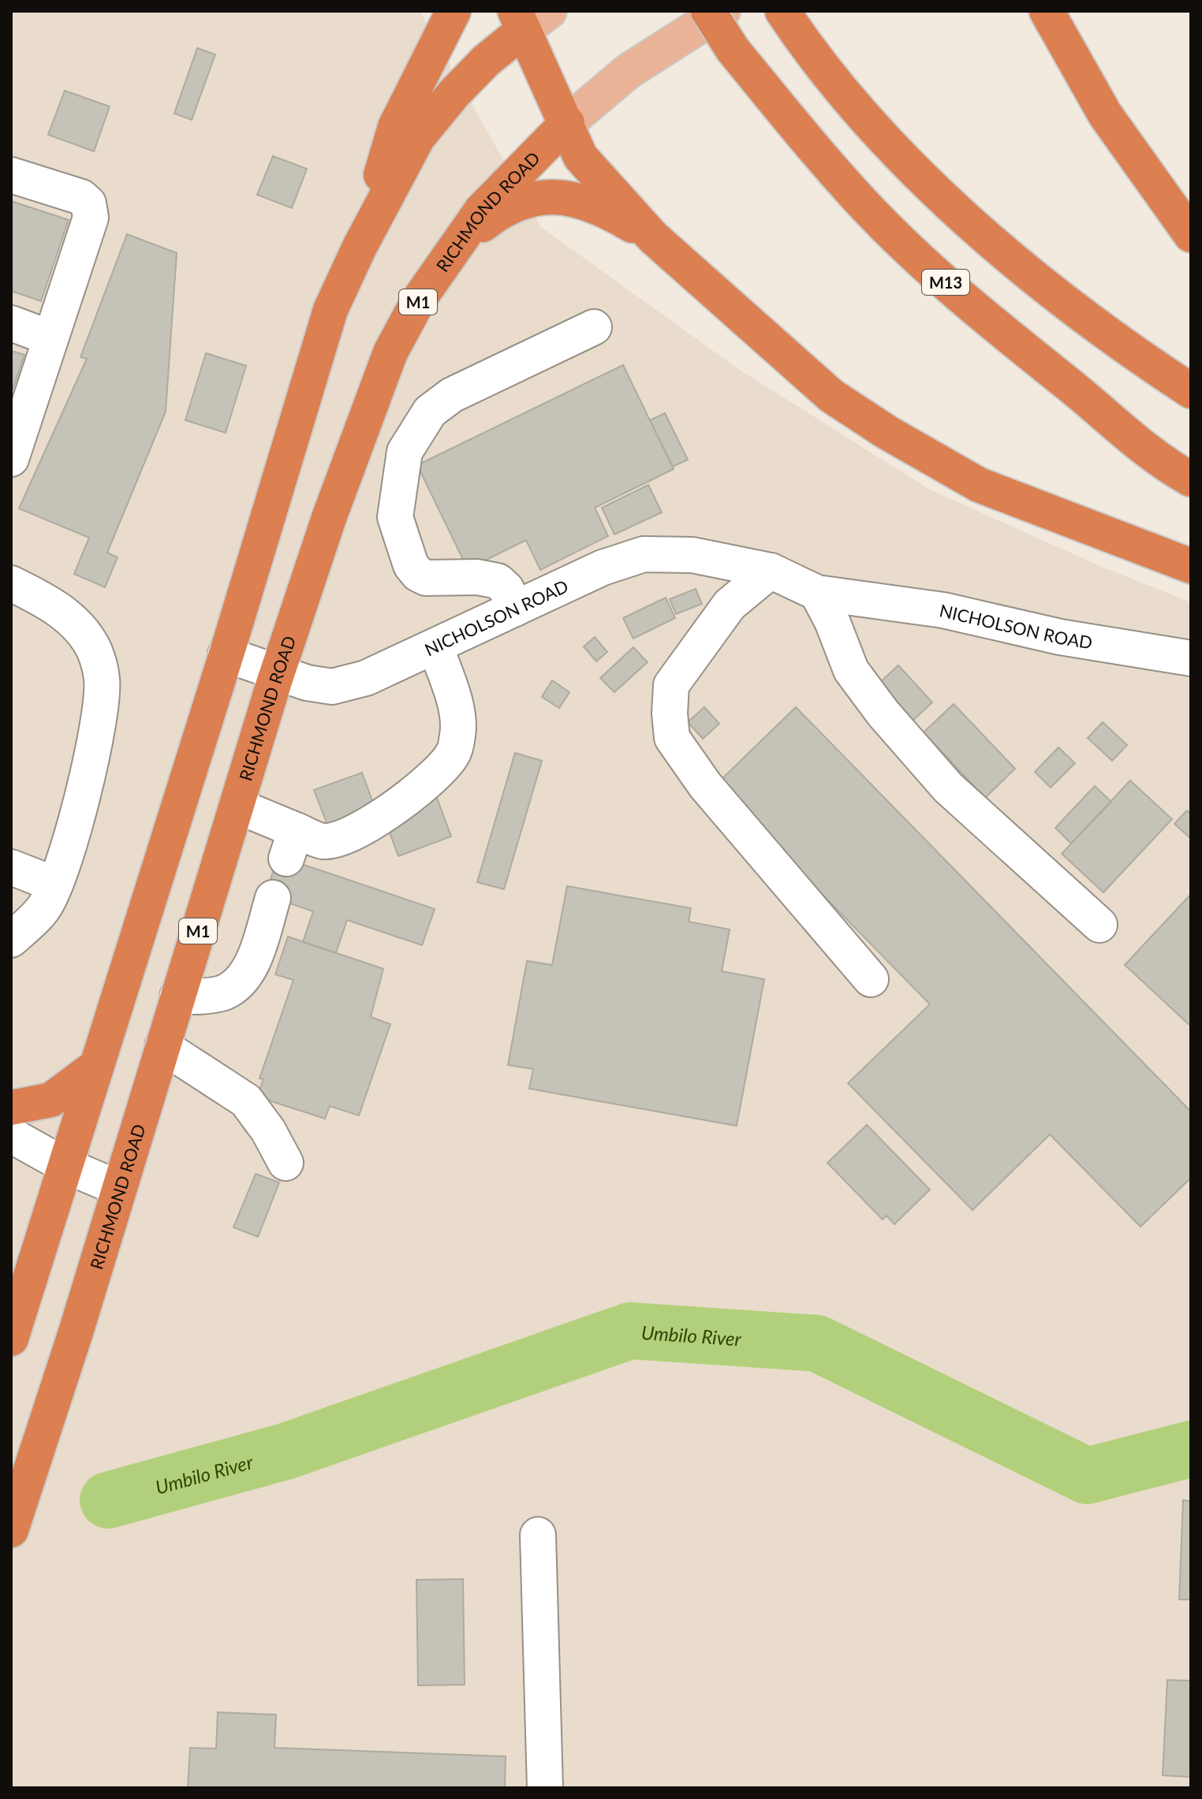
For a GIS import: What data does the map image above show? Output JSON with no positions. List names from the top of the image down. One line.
{"streets":{"highway":["RICHMOND ROAD","M13","M1"],"street":["NICHOLSON ROAD"]},"crossings":[["RICHMOND ROAD","NICHOLSON ROAD"]],"water":["Umbilo River"]}
